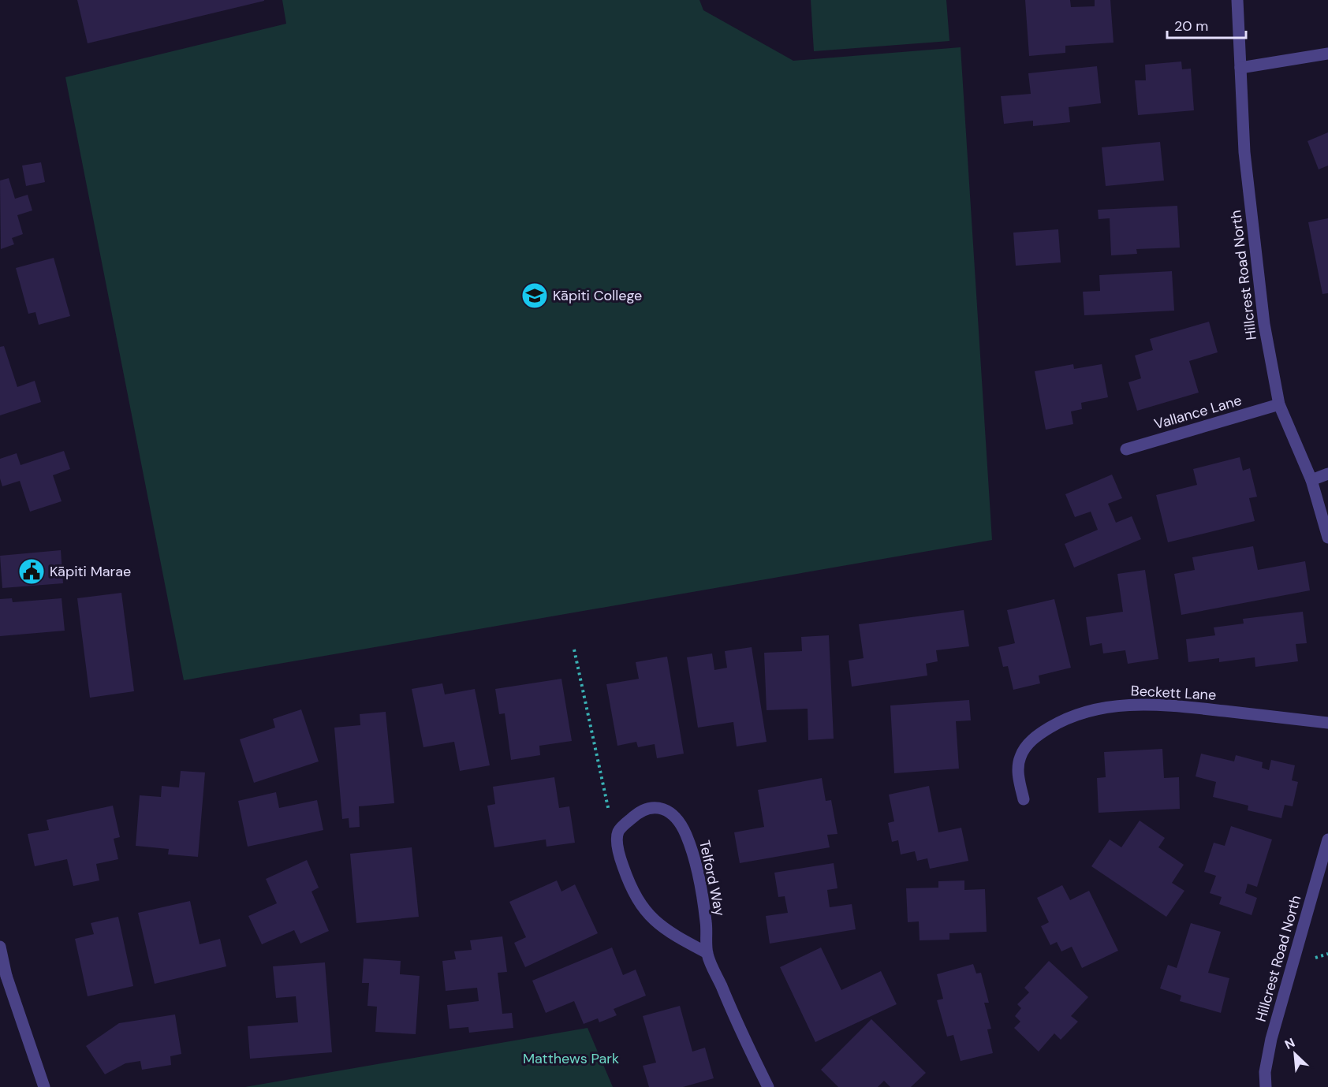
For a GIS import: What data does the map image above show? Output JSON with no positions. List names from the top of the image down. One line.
{"streets":{"street":["Hillcrest Road North","Vallance Lane","Beckett Lane","Telford Way"]},"crossings":[["Hillcrest Road North","Vallance Lane"]],"parks":["Matthews Park"],"places":{"school or university":["Kāpiti College"],"public building":["Kāpiti Marae"]},"scale_bar":"20 m","north":"top left"}
